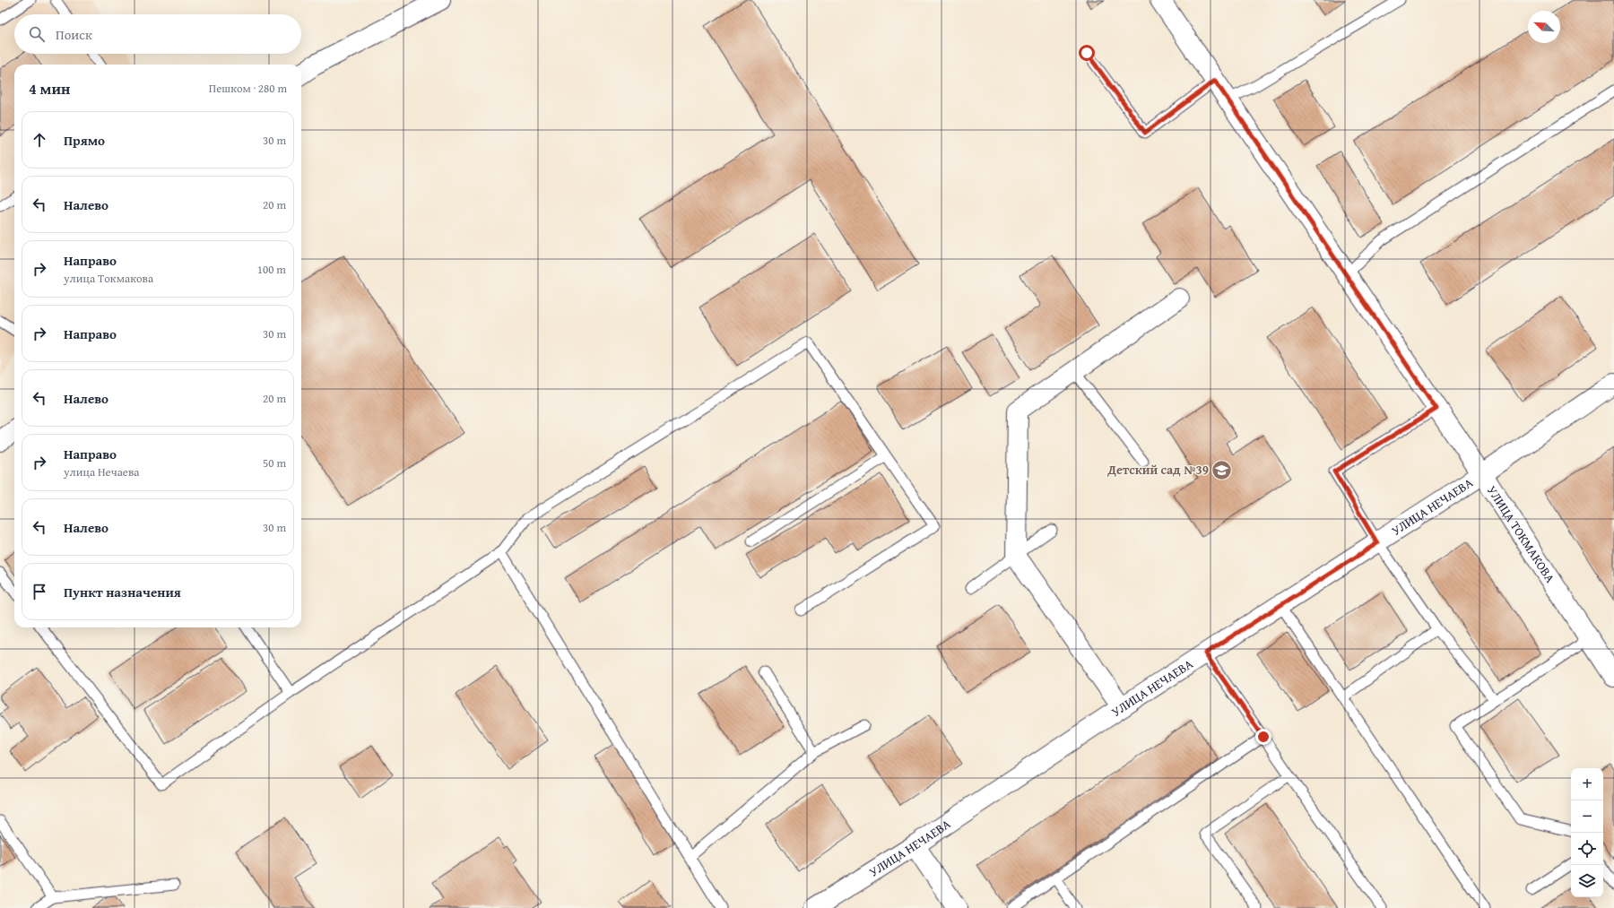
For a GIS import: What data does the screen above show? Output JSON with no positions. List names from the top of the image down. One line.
{"streets":{"street":["УЛИЦА НЕЧАЕВА","УЛИЦА ТОКМАКОВА"]},"crossings":[["УЛИЦА НЕЧАЕВА","УЛИЦА ТОКМАКОВА"]],"places":{"school or university":["Детский сад №39"]},"north":"top left","page":{"search":"Поиск","heading":["4 мин","Пешком · 280 m"],"list":[["Прямо","30 m"],["Налево","20 m"],["Направо","улица Токмакова","100 m"],["Направо","30 m"],["Налево","20 m"],["Направо","улица Нечаева","50 m"],["Налево","30 m"],"Пункт назначения"],"map_buttons":["+","−"]}}
